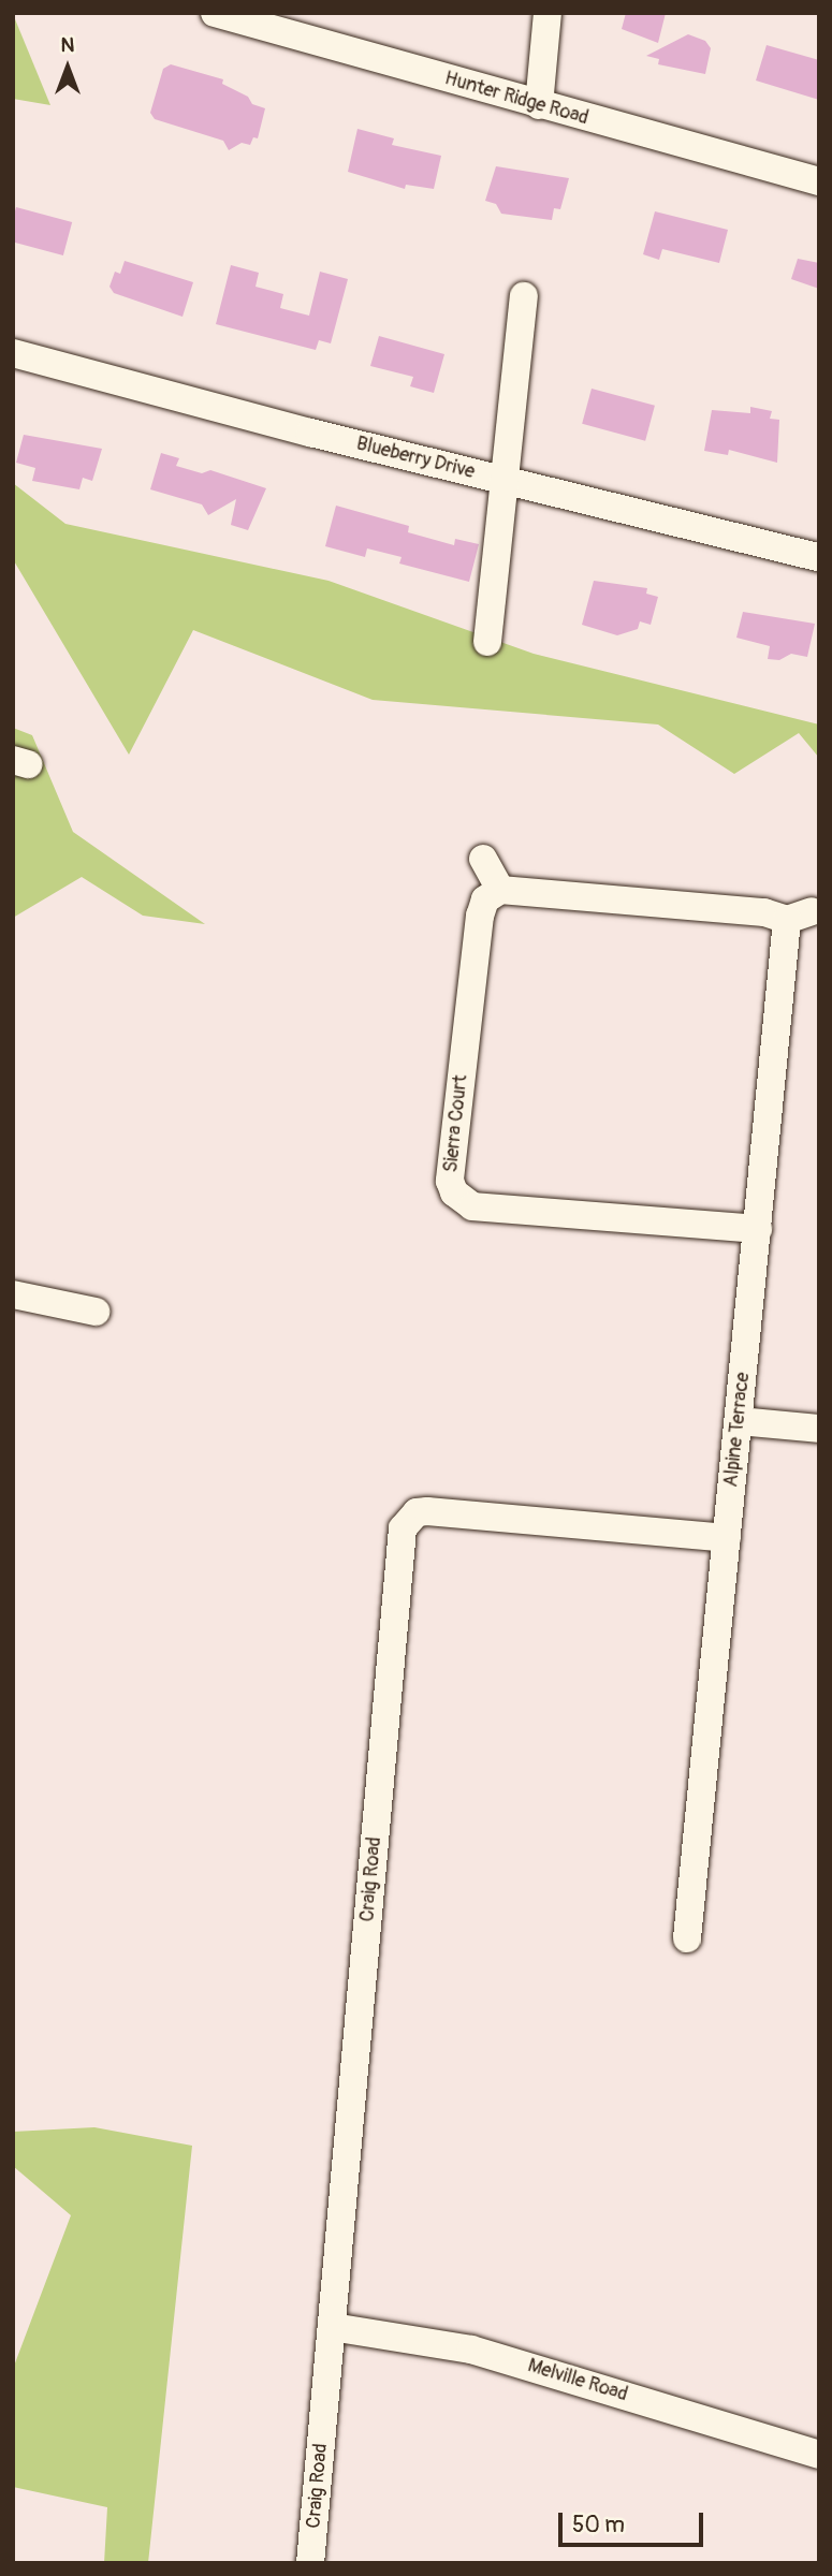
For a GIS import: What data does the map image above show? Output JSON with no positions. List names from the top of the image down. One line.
{"streets":{"street":["Hunter Ridge Road","Blueberry Drive","Sierra Court","Alpine Terrace","Craig Road","Melville Road"]},"crossings":[["Sierra Court","Alpine Terrace"],["Alpine Terrace","Craig Road"],["Craig Road","Melville Road"]],"scale_bar":"50 m","north":"top"}
